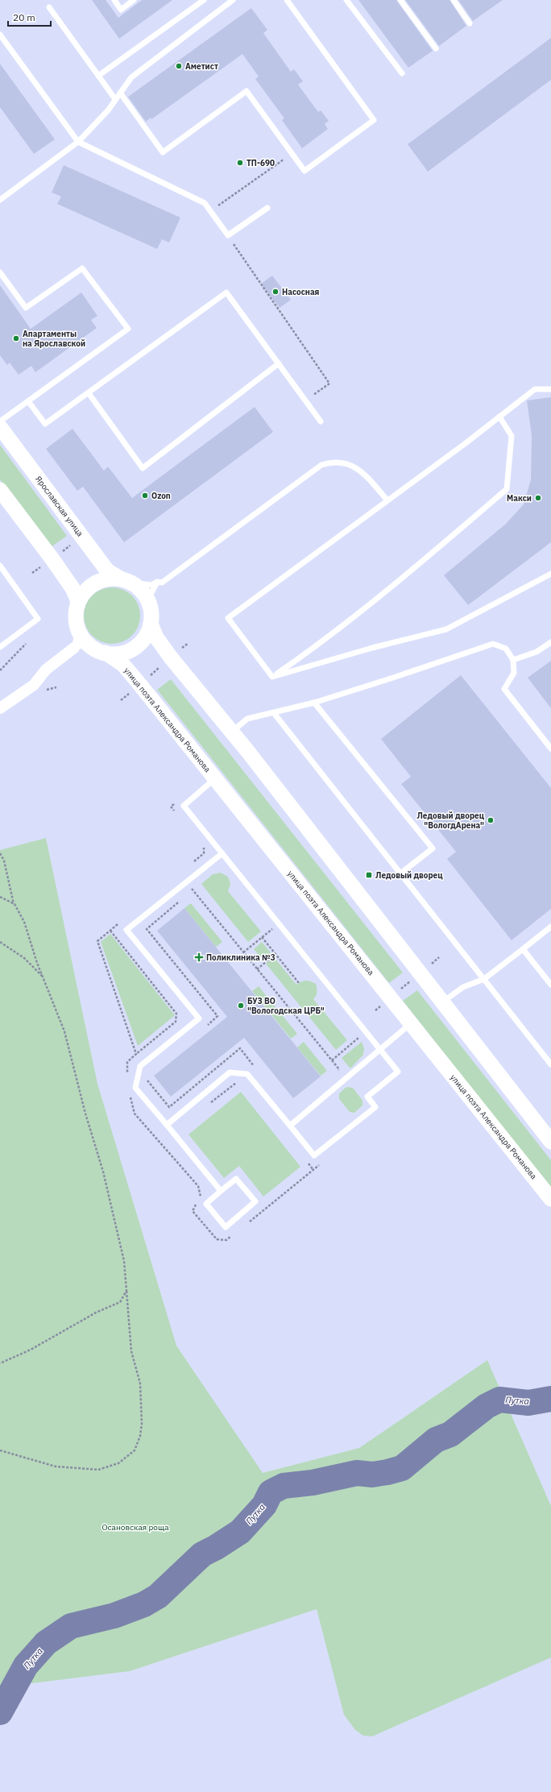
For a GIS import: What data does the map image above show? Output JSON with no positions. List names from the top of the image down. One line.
{"streets":{"main road":["Ярославская улица","улица поэта Александра Романова"]},"crossings":[["Ярославская улица","улица поэта Александра Романова"]],"water":["Путка"],"parks":["Осановская роща"],"places":{"other":["Аметист","ТП-690","Насосная","Апартаменты на Ярославской","Ozon","Макси","Ледовый дворец \"ВологдАрена\"","БУЗ ВО \"Вологодская ЦРБ\""],"transit":["Ледовый дворец"],"health":["Поликлиника №3"]},"scale_bar":"20 m"}
